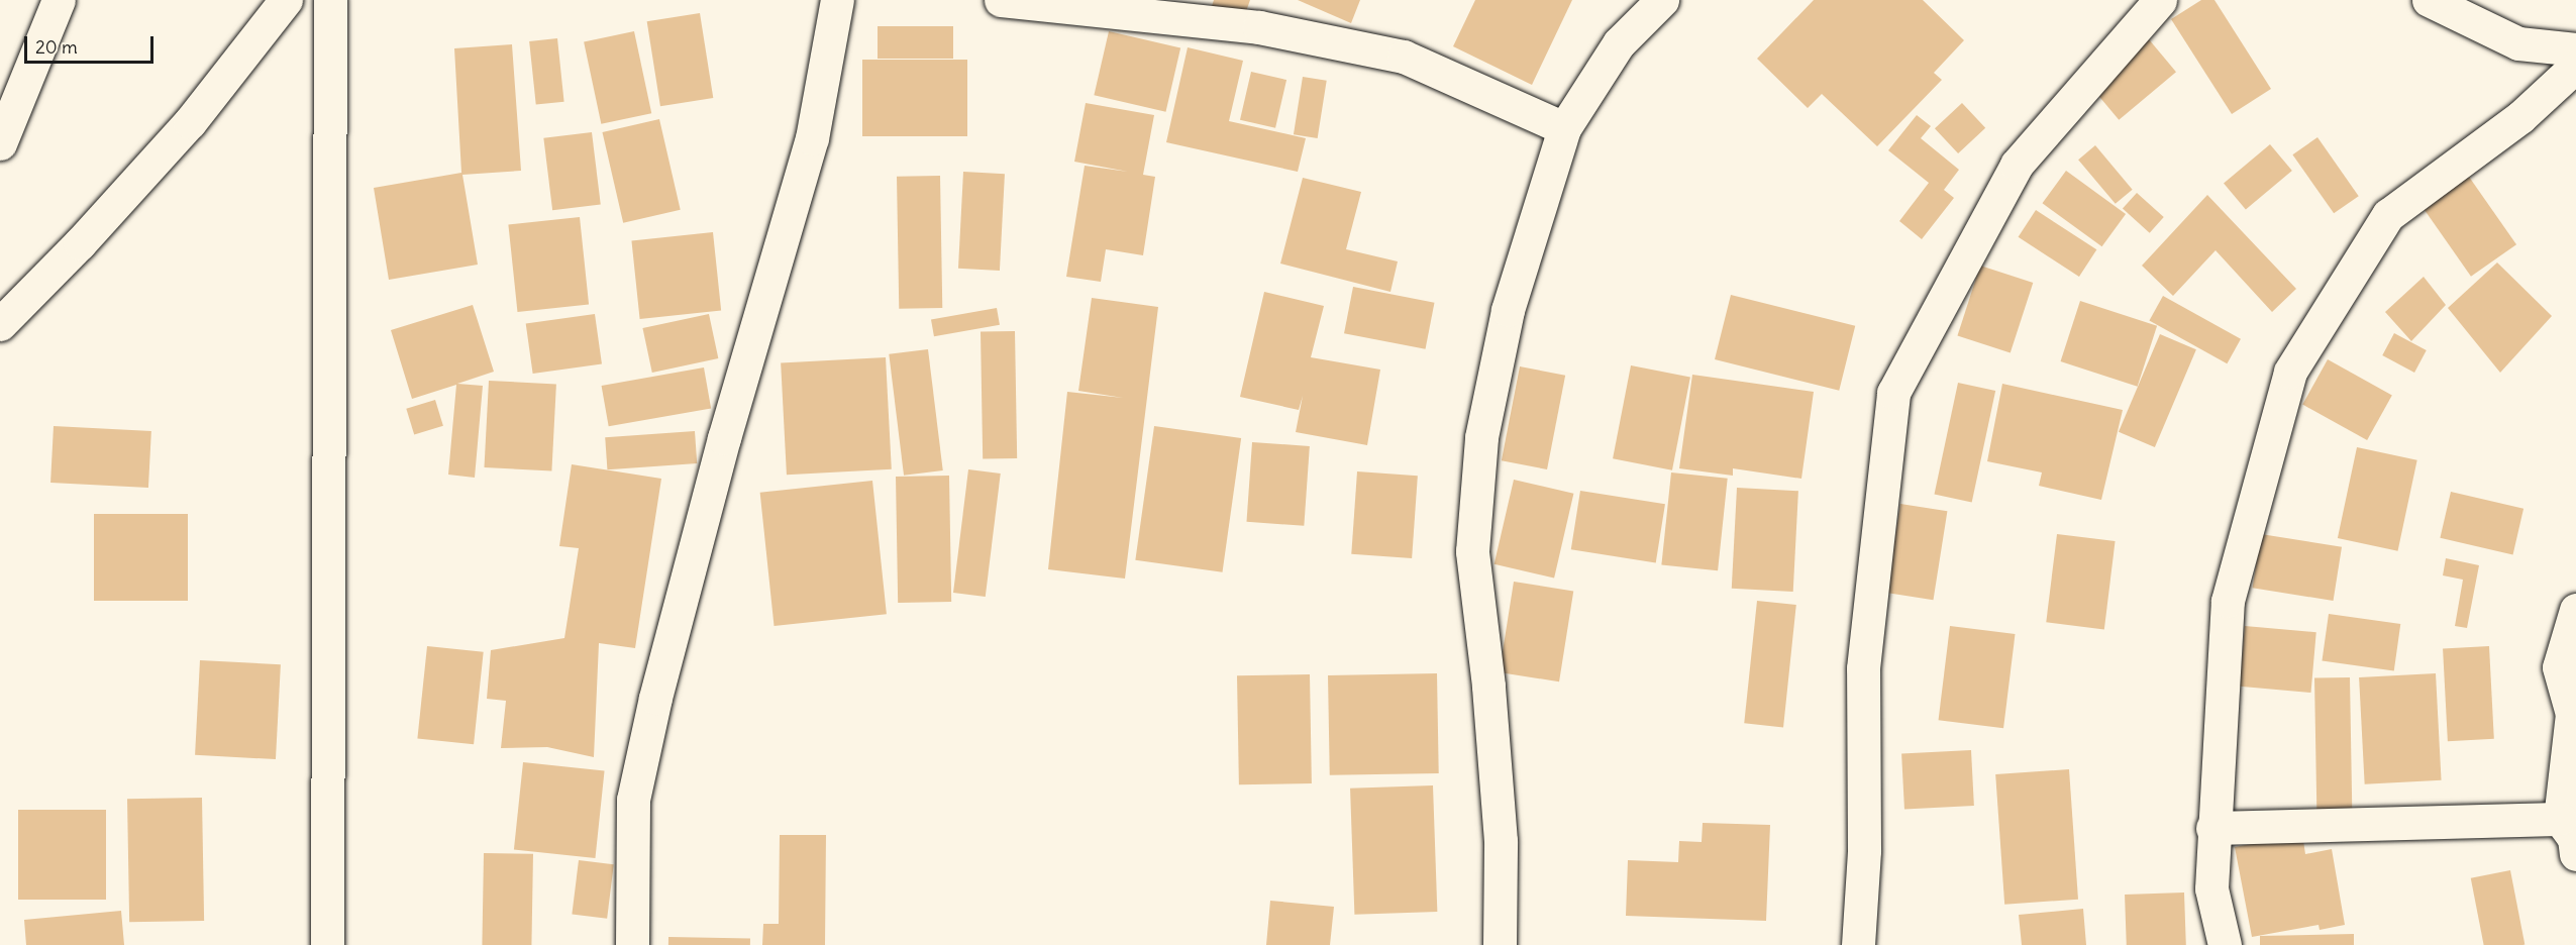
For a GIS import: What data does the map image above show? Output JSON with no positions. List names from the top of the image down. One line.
{"scale_bar":"20 m"}
